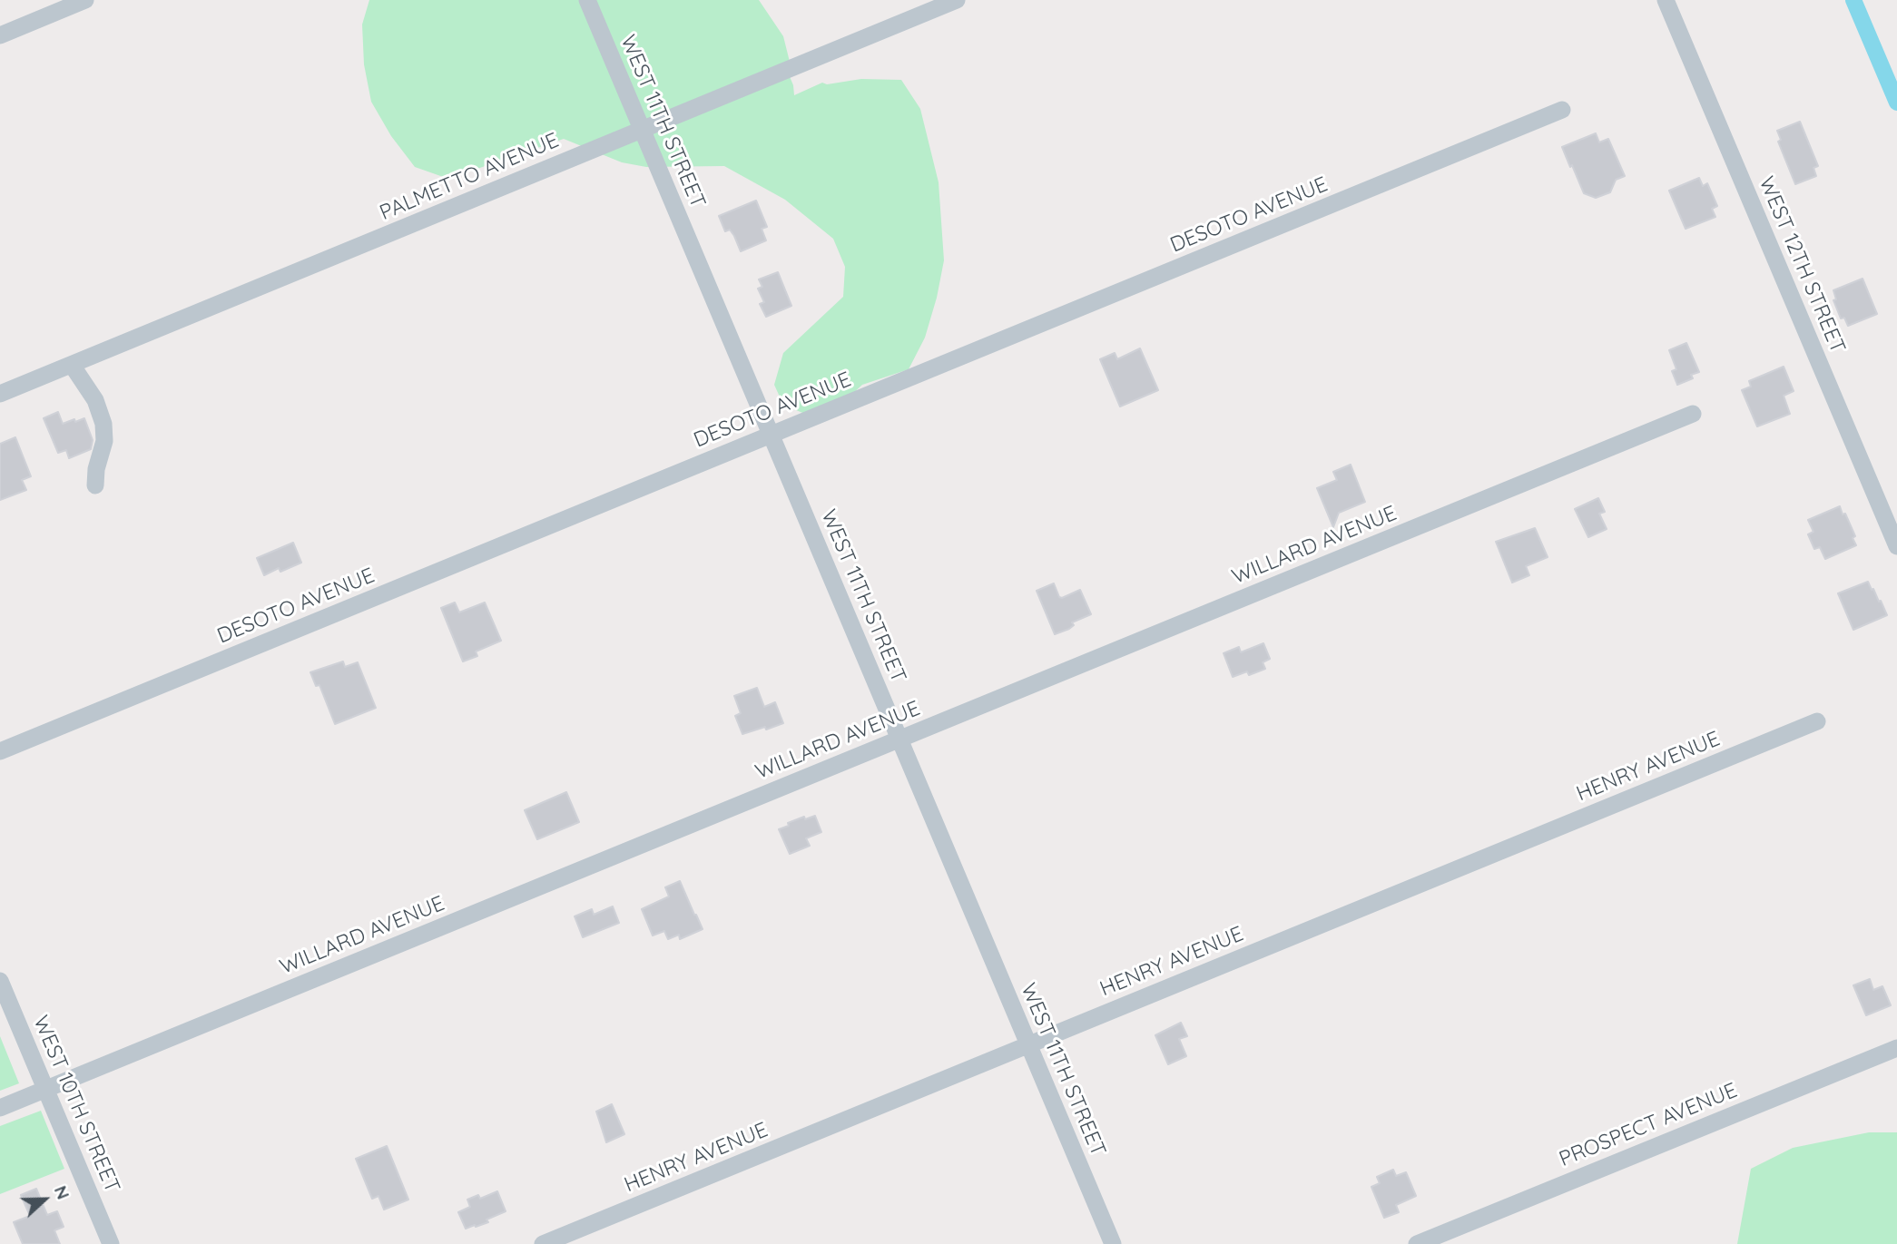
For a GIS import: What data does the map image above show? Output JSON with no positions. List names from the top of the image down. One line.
{"streets":{"street":["WEST 11TH STREET","PALMETTO AVENUE","DESOTO AVENUE","WEST 12TH STREET","WILLARD AVENUE","HENRY AVENUE","WEST 10TH STREET","PROSPECT AVENUE"]},"crossings":[["WEST 11TH STREET","PALMETTO AVENUE"],["WEST 11TH STREET","DESOTO AVENUE"],["WEST 11TH STREET","WILLARD AVENUE"],["WEST 11TH STREET","HENRY AVENUE"],["WILLARD AVENUE","WEST 10TH STREET"]],"north":"right"}
